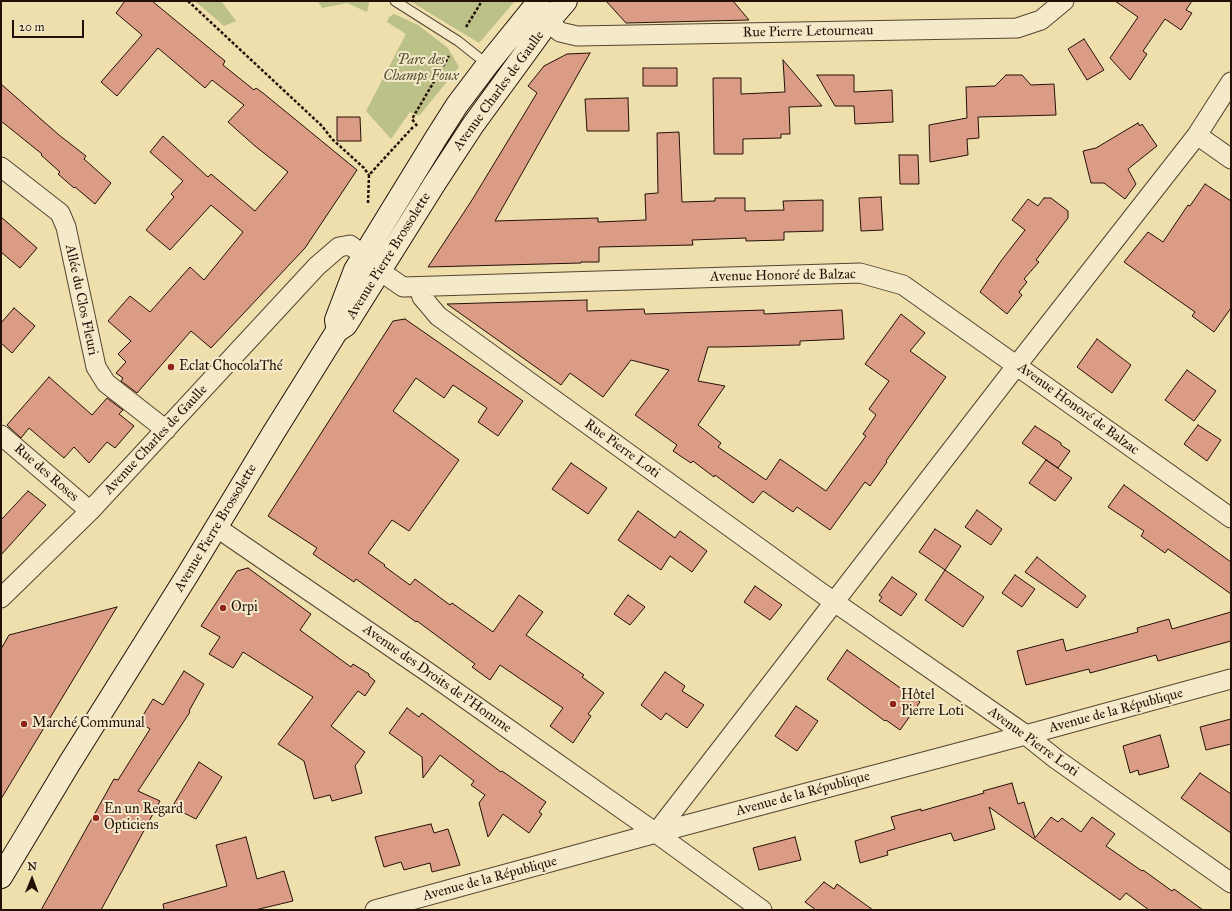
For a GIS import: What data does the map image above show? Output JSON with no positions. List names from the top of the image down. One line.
{"streets":{"main road":["Avenue Charles de Gaulle","Avenue Pierre Brossolette"],"street":["Rue Pierre Letourneau","Avenue Honoré de Balzac","Allée du Clos Fleuri","Rue Pierre Loti","Rue des Roses","Avenue des Droits de l'Homme","Avenue de la République","Avenue Pierre Loti"]},"crossings":[["Rue Pierre Letourneau","Avenue Charles de Gaulle"],["Avenue Charles de Gaulle","Avenue Pierre Brossolette"],["Avenue Charles de Gaulle","Allée du Clos Fleuri"],["Avenue Charles de Gaulle","Rue des Roses"],["Avenue Pierre Brossolette","Rue Pierre Loti"],["Avenue Pierre Brossolette","Avenue des Droits de l'Homme"],["Avenue Honoré de Balzac","Rue Pierre Loti"],["Rue Pierre Loti","Avenue Pierre Loti"],["Avenue des Droits de l'Homme","Avenue de la République"],["Avenue de la République","Avenue Pierre Loti"]],"parks":["Parc des Champs Foux"],"places":["Eclat ChocolaThé","Orpi","Hôtel Pierre Loti","Marché Communal","En un Regard Opticiens"],"scale_bar":"20 m","north":"top"}
